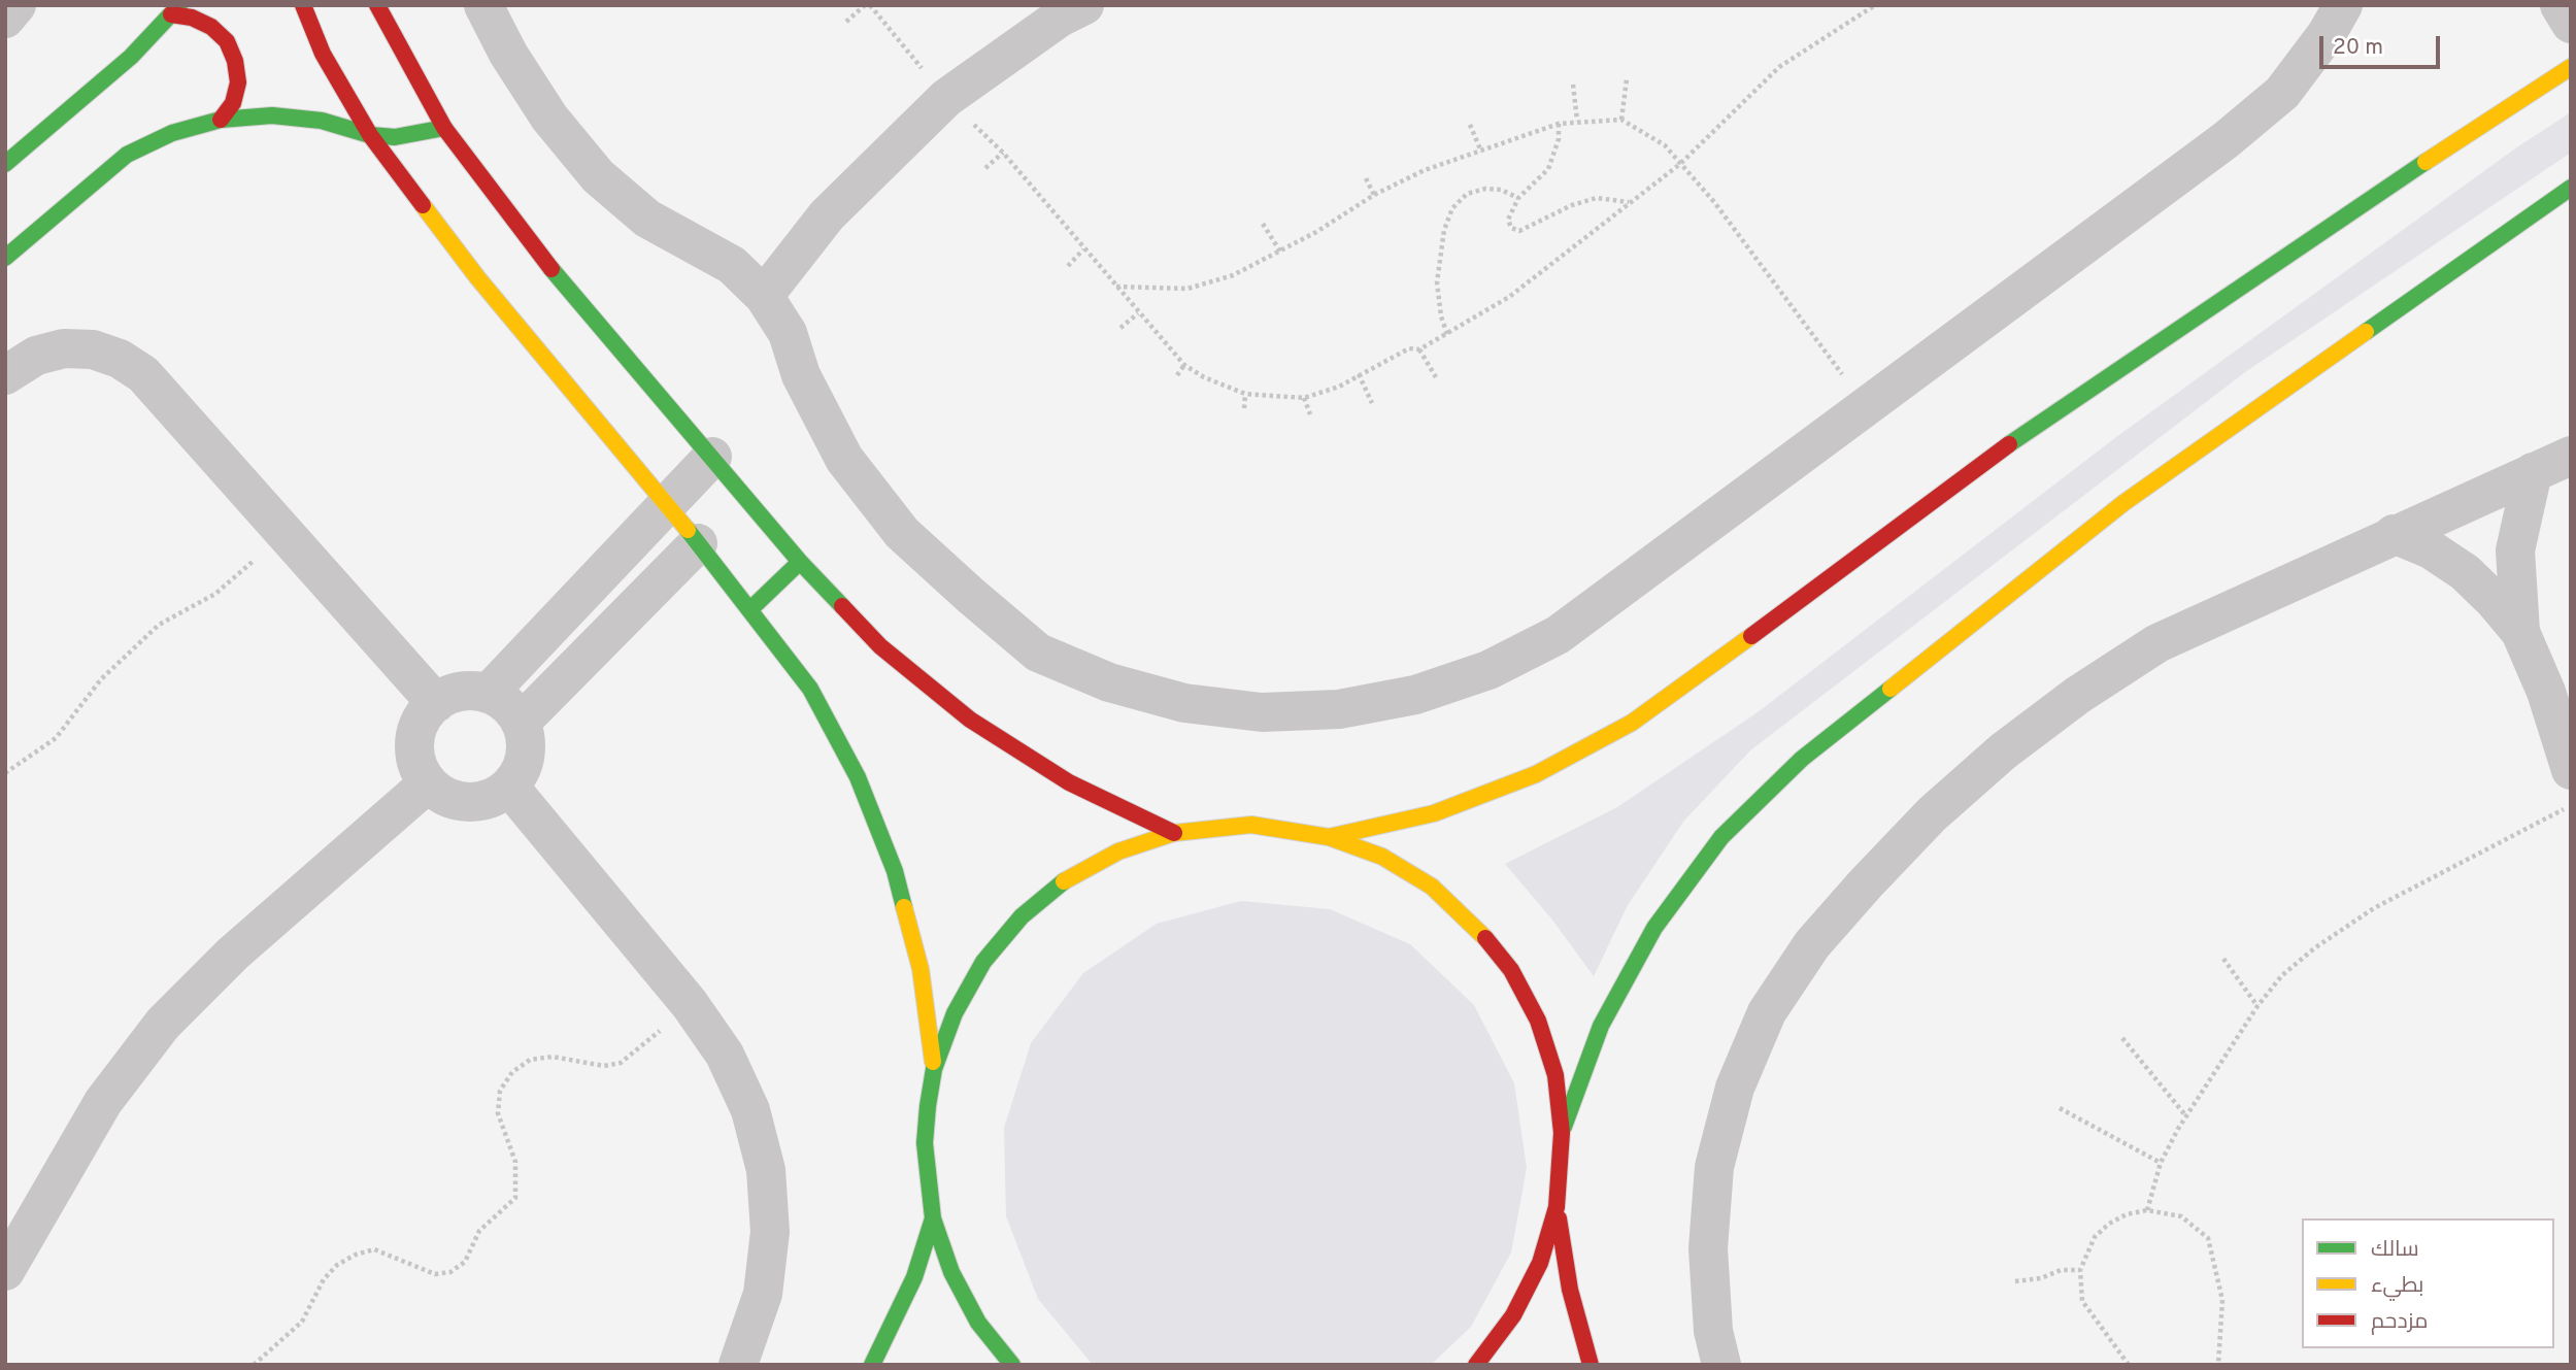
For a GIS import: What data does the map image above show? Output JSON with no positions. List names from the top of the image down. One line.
{"legend":["سالك","بطيء","مزدحم"],"scale_bar":"20 m"}
